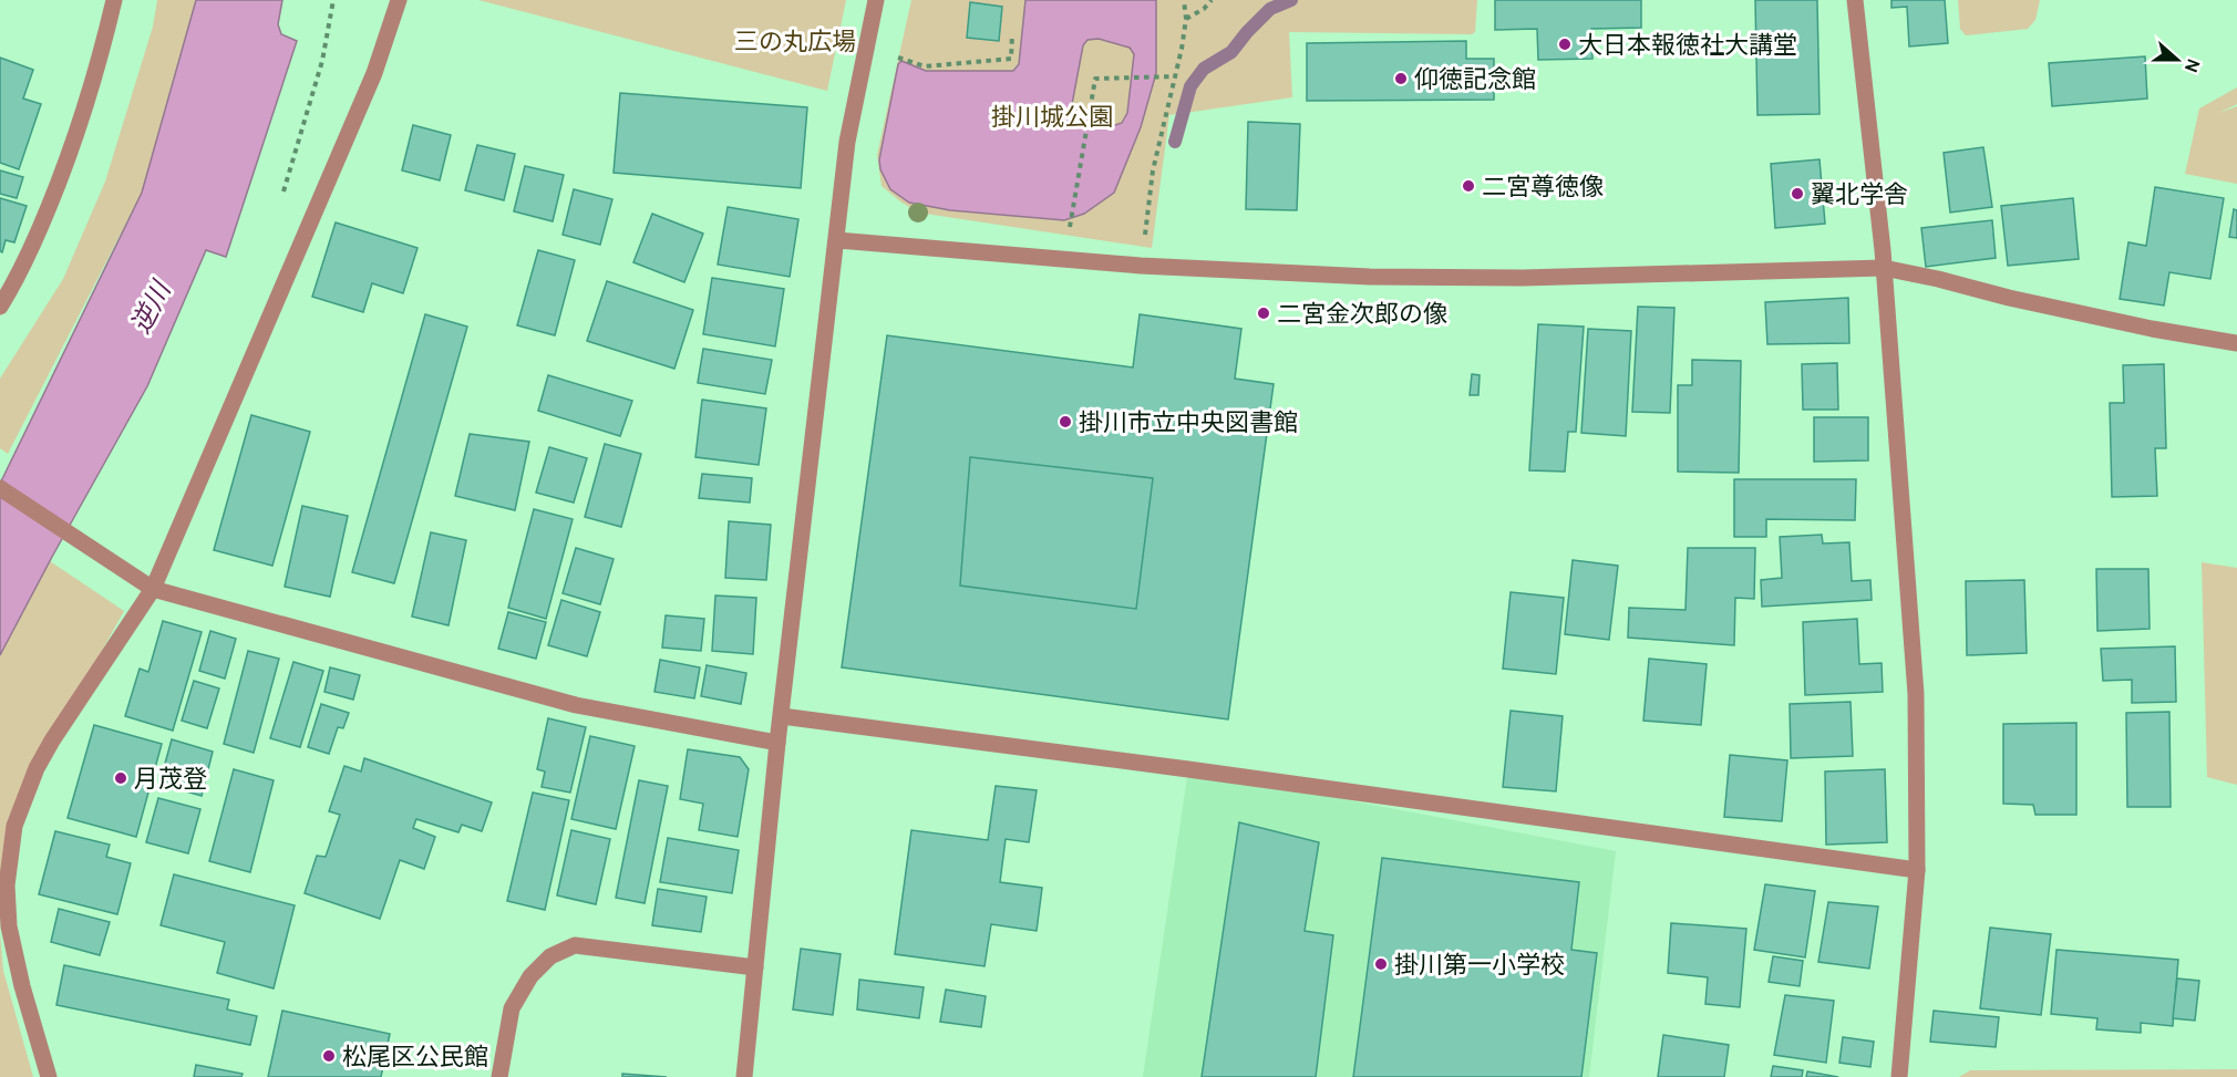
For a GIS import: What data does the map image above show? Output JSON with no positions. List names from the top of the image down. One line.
{"water":["逆川"],"parks":["三の丸広場","掛川城公園"],"places":["大日本報徳社大講堂","仰徳記念館","二宮尊徳像","翼北学舎","二宮金次郎の像","掛川市立中央図書館","月茂登","掛川第一小学校","松尾区公民館"],"north":"right"}
